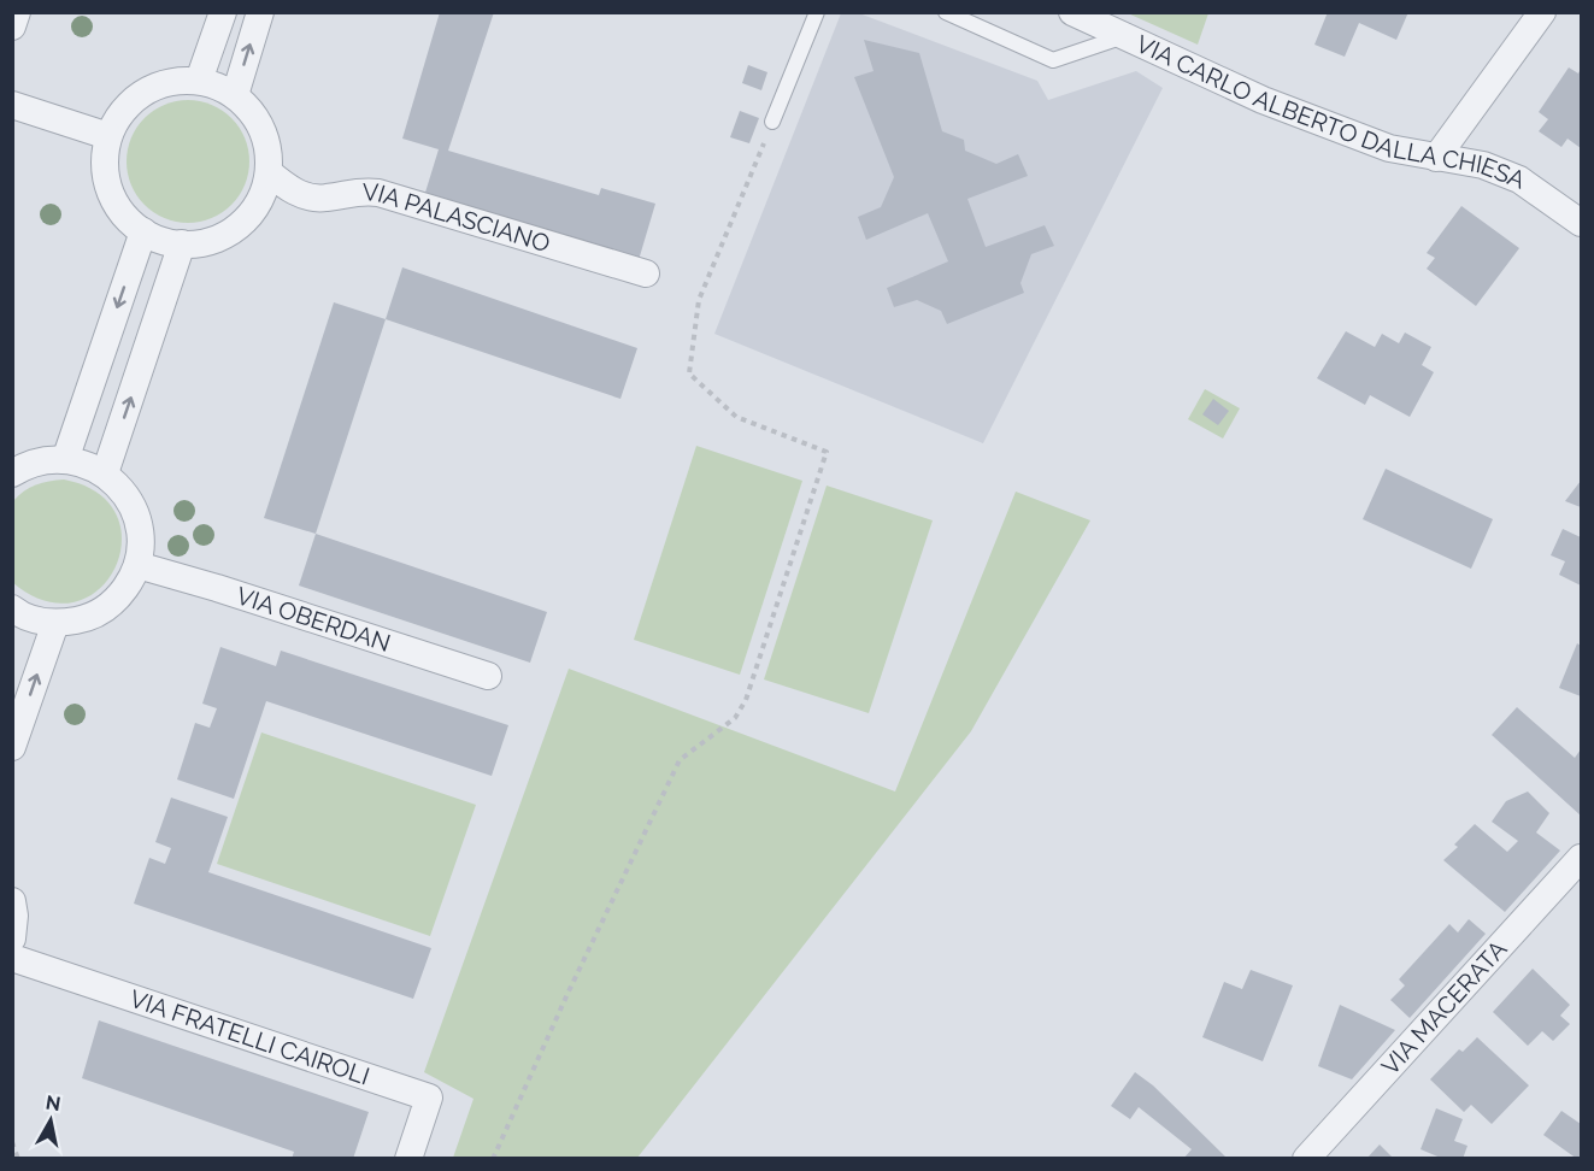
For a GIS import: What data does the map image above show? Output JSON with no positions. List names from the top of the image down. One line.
{"streets":{"street":["VIA CARLO ALBERTO DALLA CHIESA","VIA PALASCIANO","VIA OBERDAN","VIA MACERATA","VIA FRATELLI CAIROLI"]},"north":"top"}
